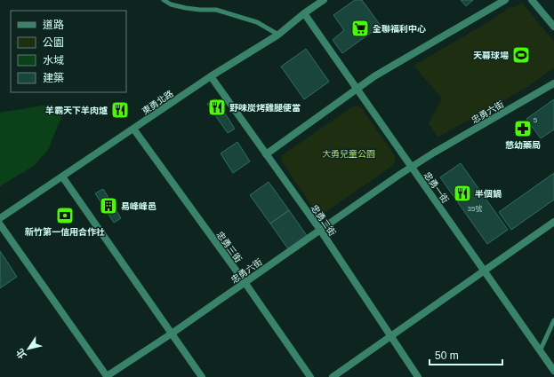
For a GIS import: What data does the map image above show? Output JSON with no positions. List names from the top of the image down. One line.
{"streets":{"street":["東勇北路","忠勇六街","忠勇一街","忠勇二街","忠勇三街"]},"crossings":[["東勇北路","忠勇一街"],["東勇北路","忠勇二街"],["東勇北路","忠勇三街"],["忠勇六街","忠勇一街"],["忠勇六街","忠勇二街"],["忠勇六街","忠勇三街"]],"parks":["大勇兒童公園"],"places":{"supermarket":["全聯福利中心"],"sports":["天幕球場"],"restaurant":["野味炭烤雞腿便當","羊霸天下羊肉爐","半個鍋"],"pharmacy":["慈幼藥局"],"building":["易峰峰邑"],"bank":["新竹第一信用合作社"]},"house_numbers":["5","35號"],"legend":["道路","公園","水域","建築"],"scale_bar":"50 m","north":"bottom left"}
